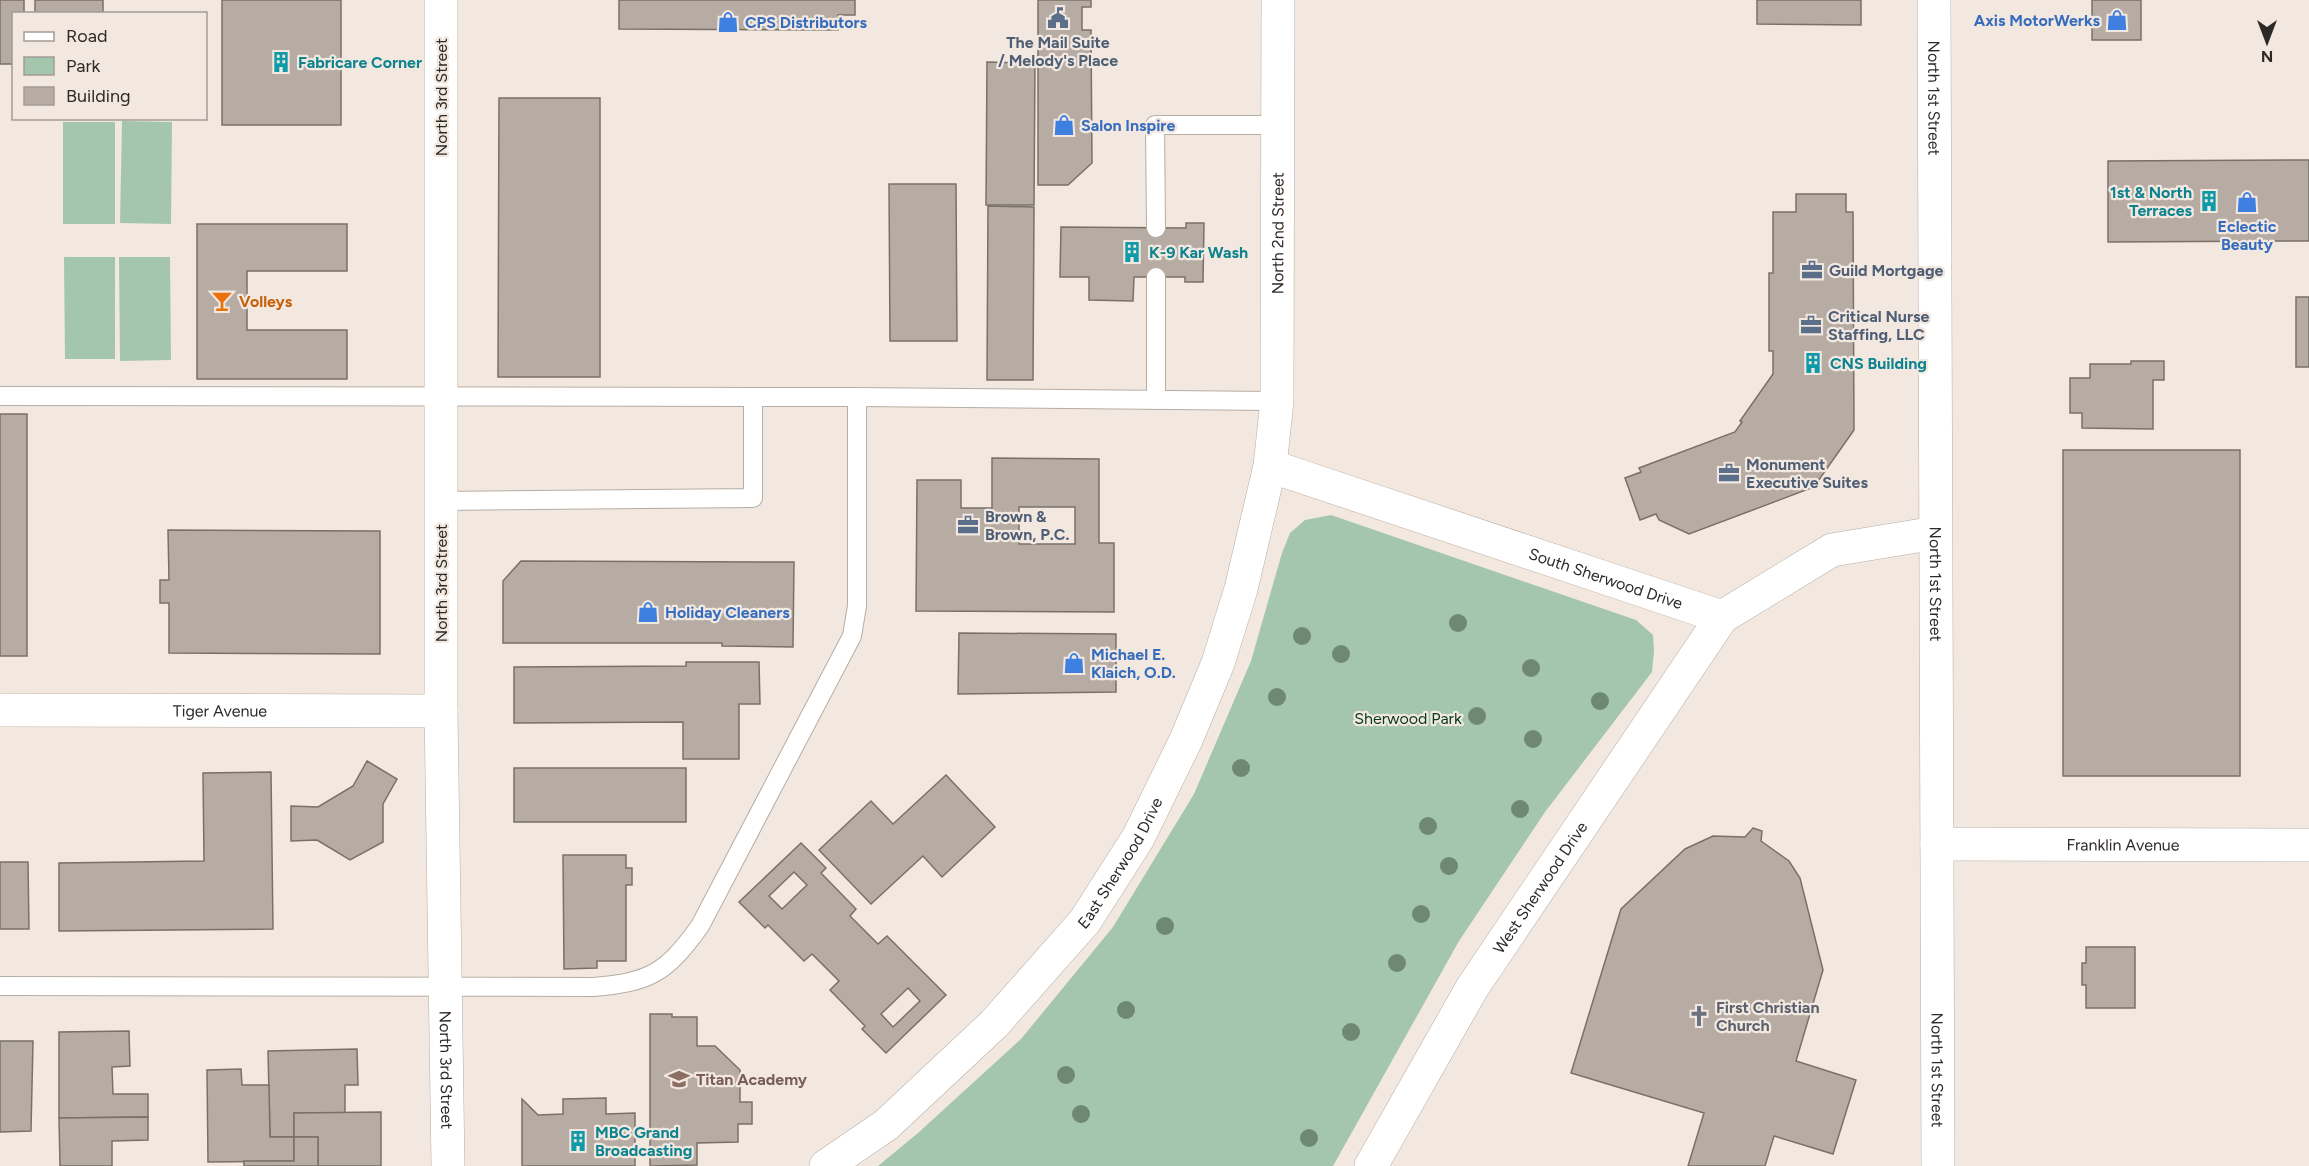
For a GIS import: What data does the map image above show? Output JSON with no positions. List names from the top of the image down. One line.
{"streets":{"street":["North 3rd Street","North 1st Street","North 2nd Street","South Sherwood Drive","Tiger Avenue","Franklin Avenue","East Sherwood Drive","West Sherwood Drive"]},"crossings":[["North 3rd Street","Tiger Avenue"],["North 1st Street","Franklin Avenue"],["North 2nd Street","South Sherwood Drive"],["North 2nd Street","East Sherwood Drive"],["South Sherwood Drive","East Sherwood Drive"],["South Sherwood Drive","West Sherwood Drive"]],"parks":["Sherwood Park"],"places":{"public building":["The Mail Suite / Melody's Place"],"shop":["Axis MotorWerks","CPS Distributors","Salon Inspire","Eclectic Beauty","Holiday Cleaners","Michael E. Klaich, O.D."],"building":["Fabricare Corner","1st & North Terraces","K-9 Kar Wash","CNS Building","MBC Grand Broadcasting"],"office":["Guild Mortgage","Critical Nurse Staffing, LLC","Monument Executive Suites","Brown & Brown, P.C."],"bar":["Volleys"],"church":["First Christian Church"],"school or university":["Titan Academy"]},"legend":["Road","Park","Building"],"north":"bottom"}
